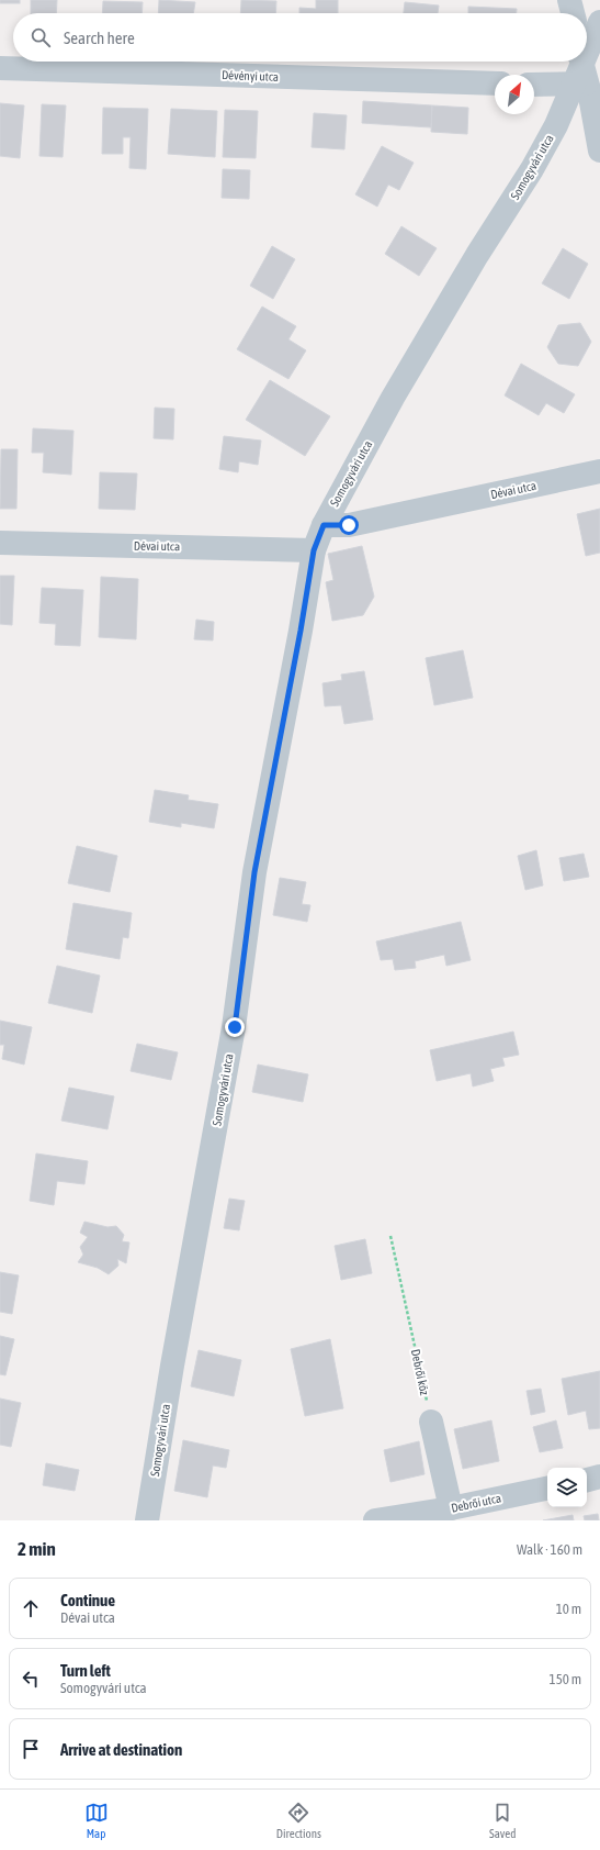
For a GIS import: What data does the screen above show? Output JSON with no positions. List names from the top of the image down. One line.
{"streets":{"street":["Dévényi utca","Somogyvári utca","Dévai utca","Debrői utca"],"path":["Debrői köz"]},"crossings":[["Somogyvári utca","Dévai utca"]],"north":"top right","page":{"search":"Search here","heading":["2 min","Walk · 160 m"],"list":[["Continue","Dévai utca","10 m"],["Turn left","Somogyvári utca","150 m"],"Arrive at destination"],"nav":["Map","Directions","Saved"]}}
